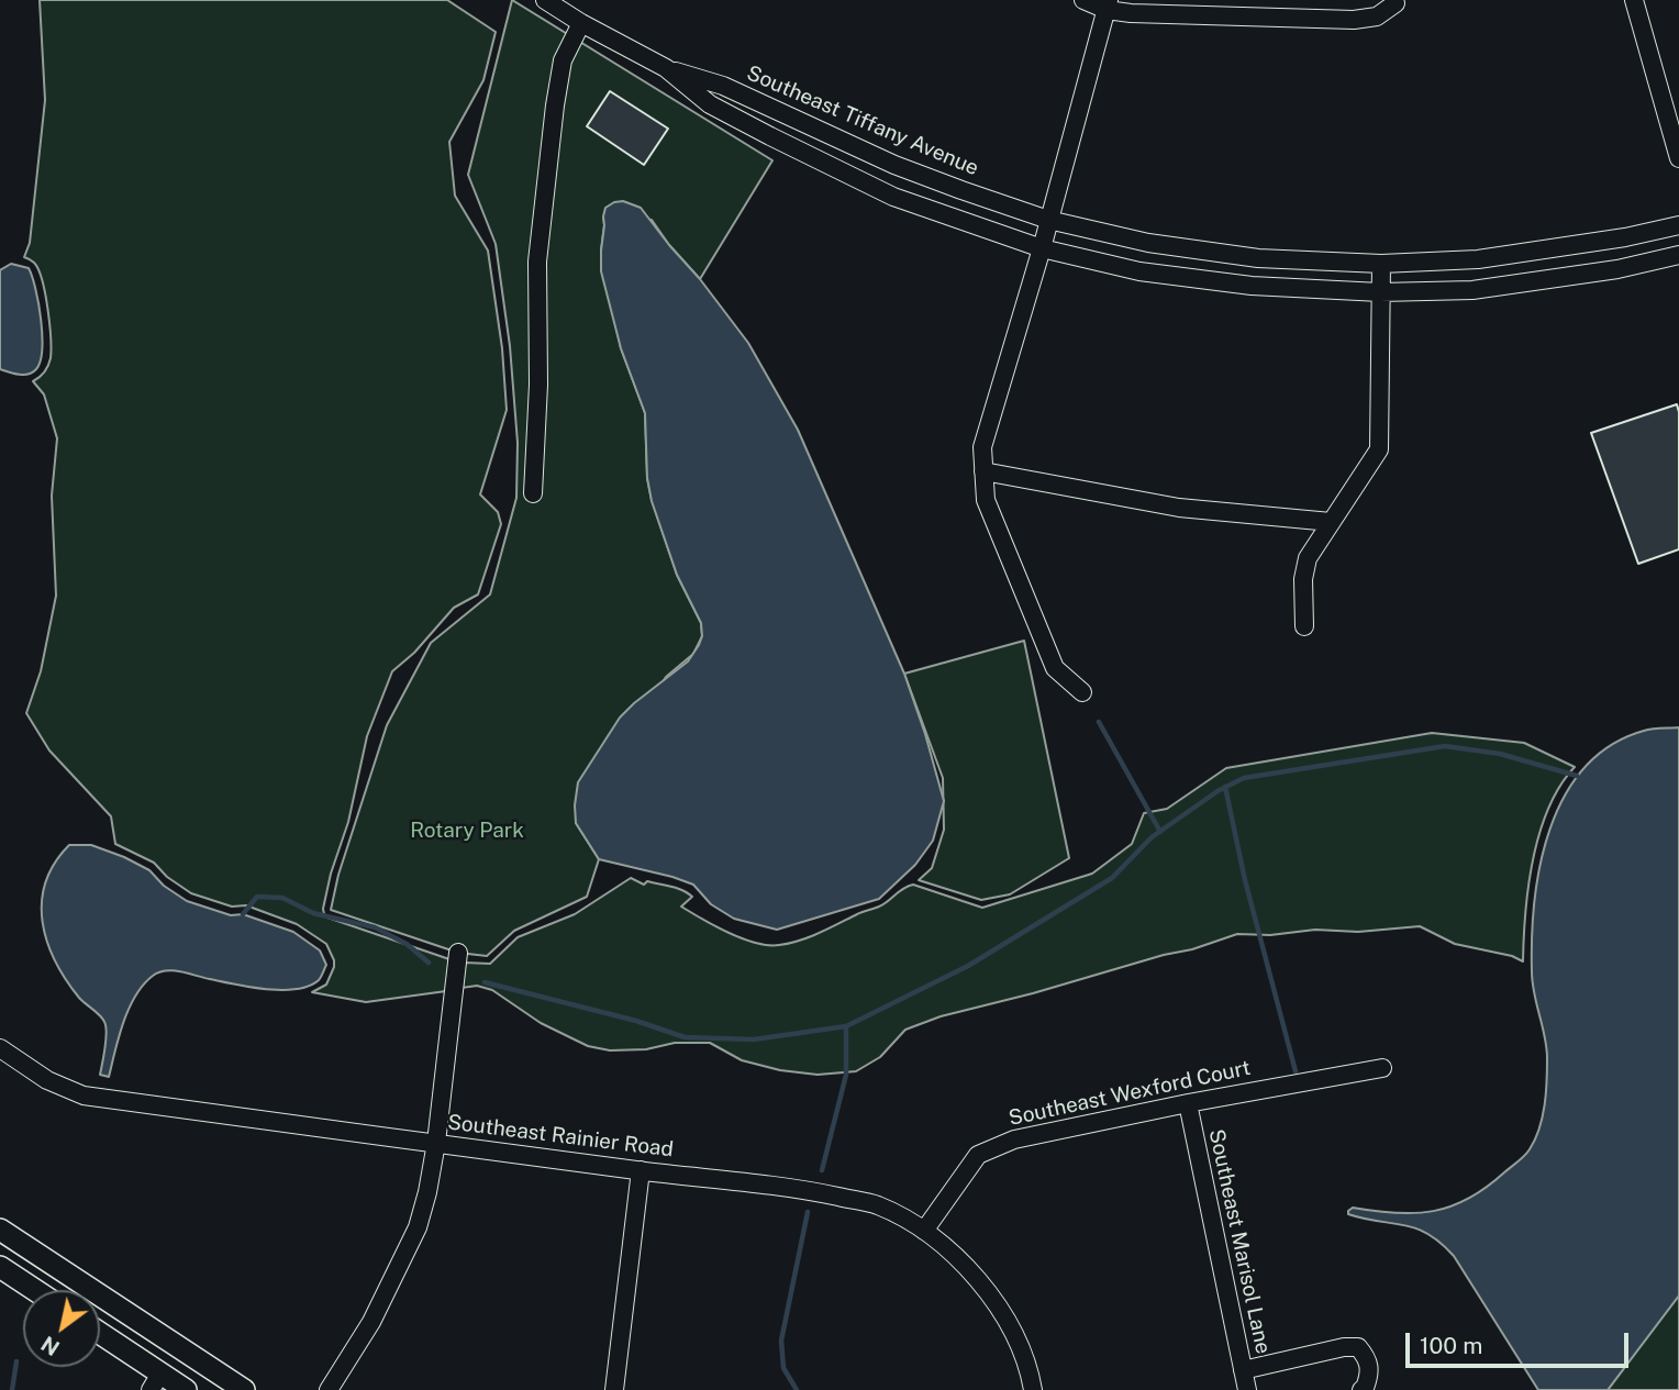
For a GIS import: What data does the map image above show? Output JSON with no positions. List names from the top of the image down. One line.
{"streets":{"street":["Southeast Tiffany Avenue","Southeast Wexford Court","Southeast Rainier Road","Southeast Marisol Lane"]},"crossings":[["Southeast Wexford Court","Southeast Rainier Road"],["Southeast Wexford Court","Southeast Marisol Lane"]],"parks":["Rotary Park"],"scale_bar":"100 m","north":"bottom left"}
